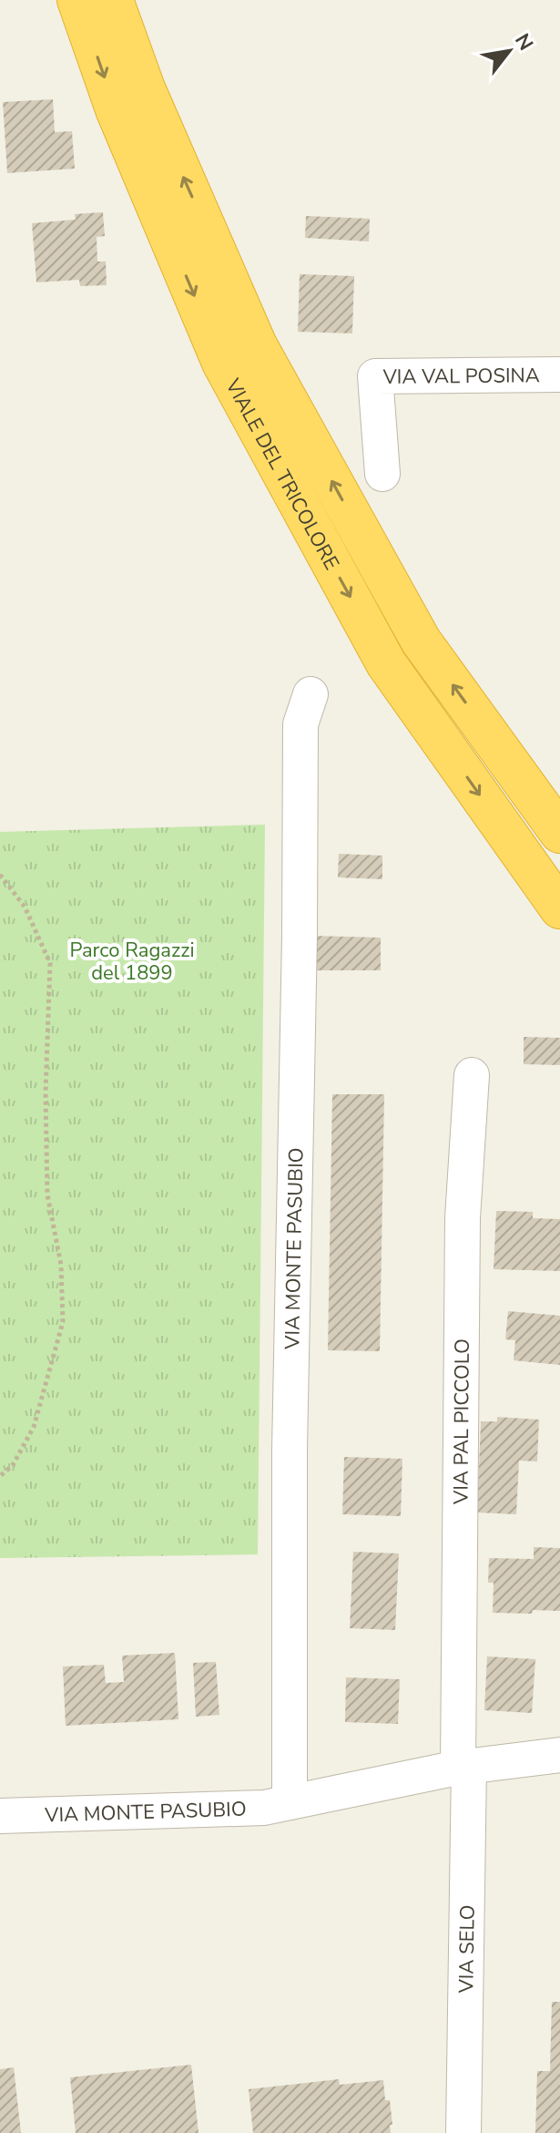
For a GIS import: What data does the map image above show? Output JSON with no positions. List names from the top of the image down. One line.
{"streets":{"highway":["VIALE DEL TRICOLORE"],"street":["VIA VAL POSINA","VIA MONTE PASUBIO","VIA PAL PICCOLO","VIA SELO"]},"crossings":[["VIA MONTE PASUBIO","VIA PAL PICCOLO"],["VIA MONTE PASUBIO","VIA SELO"],["VIA PAL PICCOLO","VIA SELO"]],"parks":["Parco Ragazzi del 1899"],"north":"top right"}
